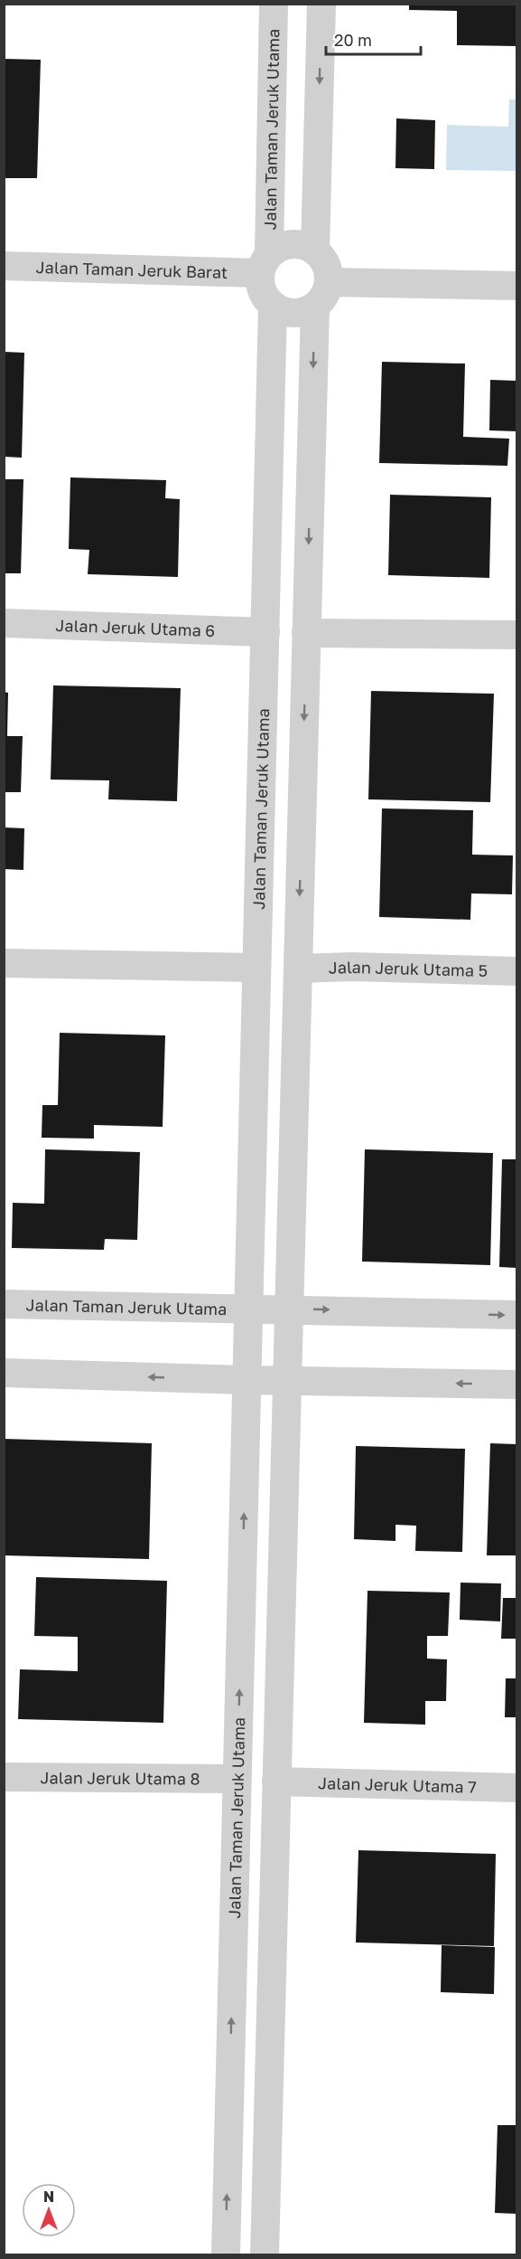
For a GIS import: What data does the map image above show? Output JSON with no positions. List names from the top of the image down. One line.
{"streets":{"street":["Jalan Taman Jeruk Utama","Jalan Taman Jeruk Barat","Jalan Jeruk Utama 6","Jalan Jeruk Utama 5","Jalan Jeruk Utama 8","Jalan Jeruk Utama 7"]},"crossings":[["Jalan Taman Jeruk Utama","Jalan Taman Jeruk Barat"],["Jalan Taman Jeruk Utama","Jalan Jeruk Utama 6"],["Jalan Taman Jeruk Utama","Jalan Jeruk Utama 8"]],"scale_bar":"20 m","north":"top"}
